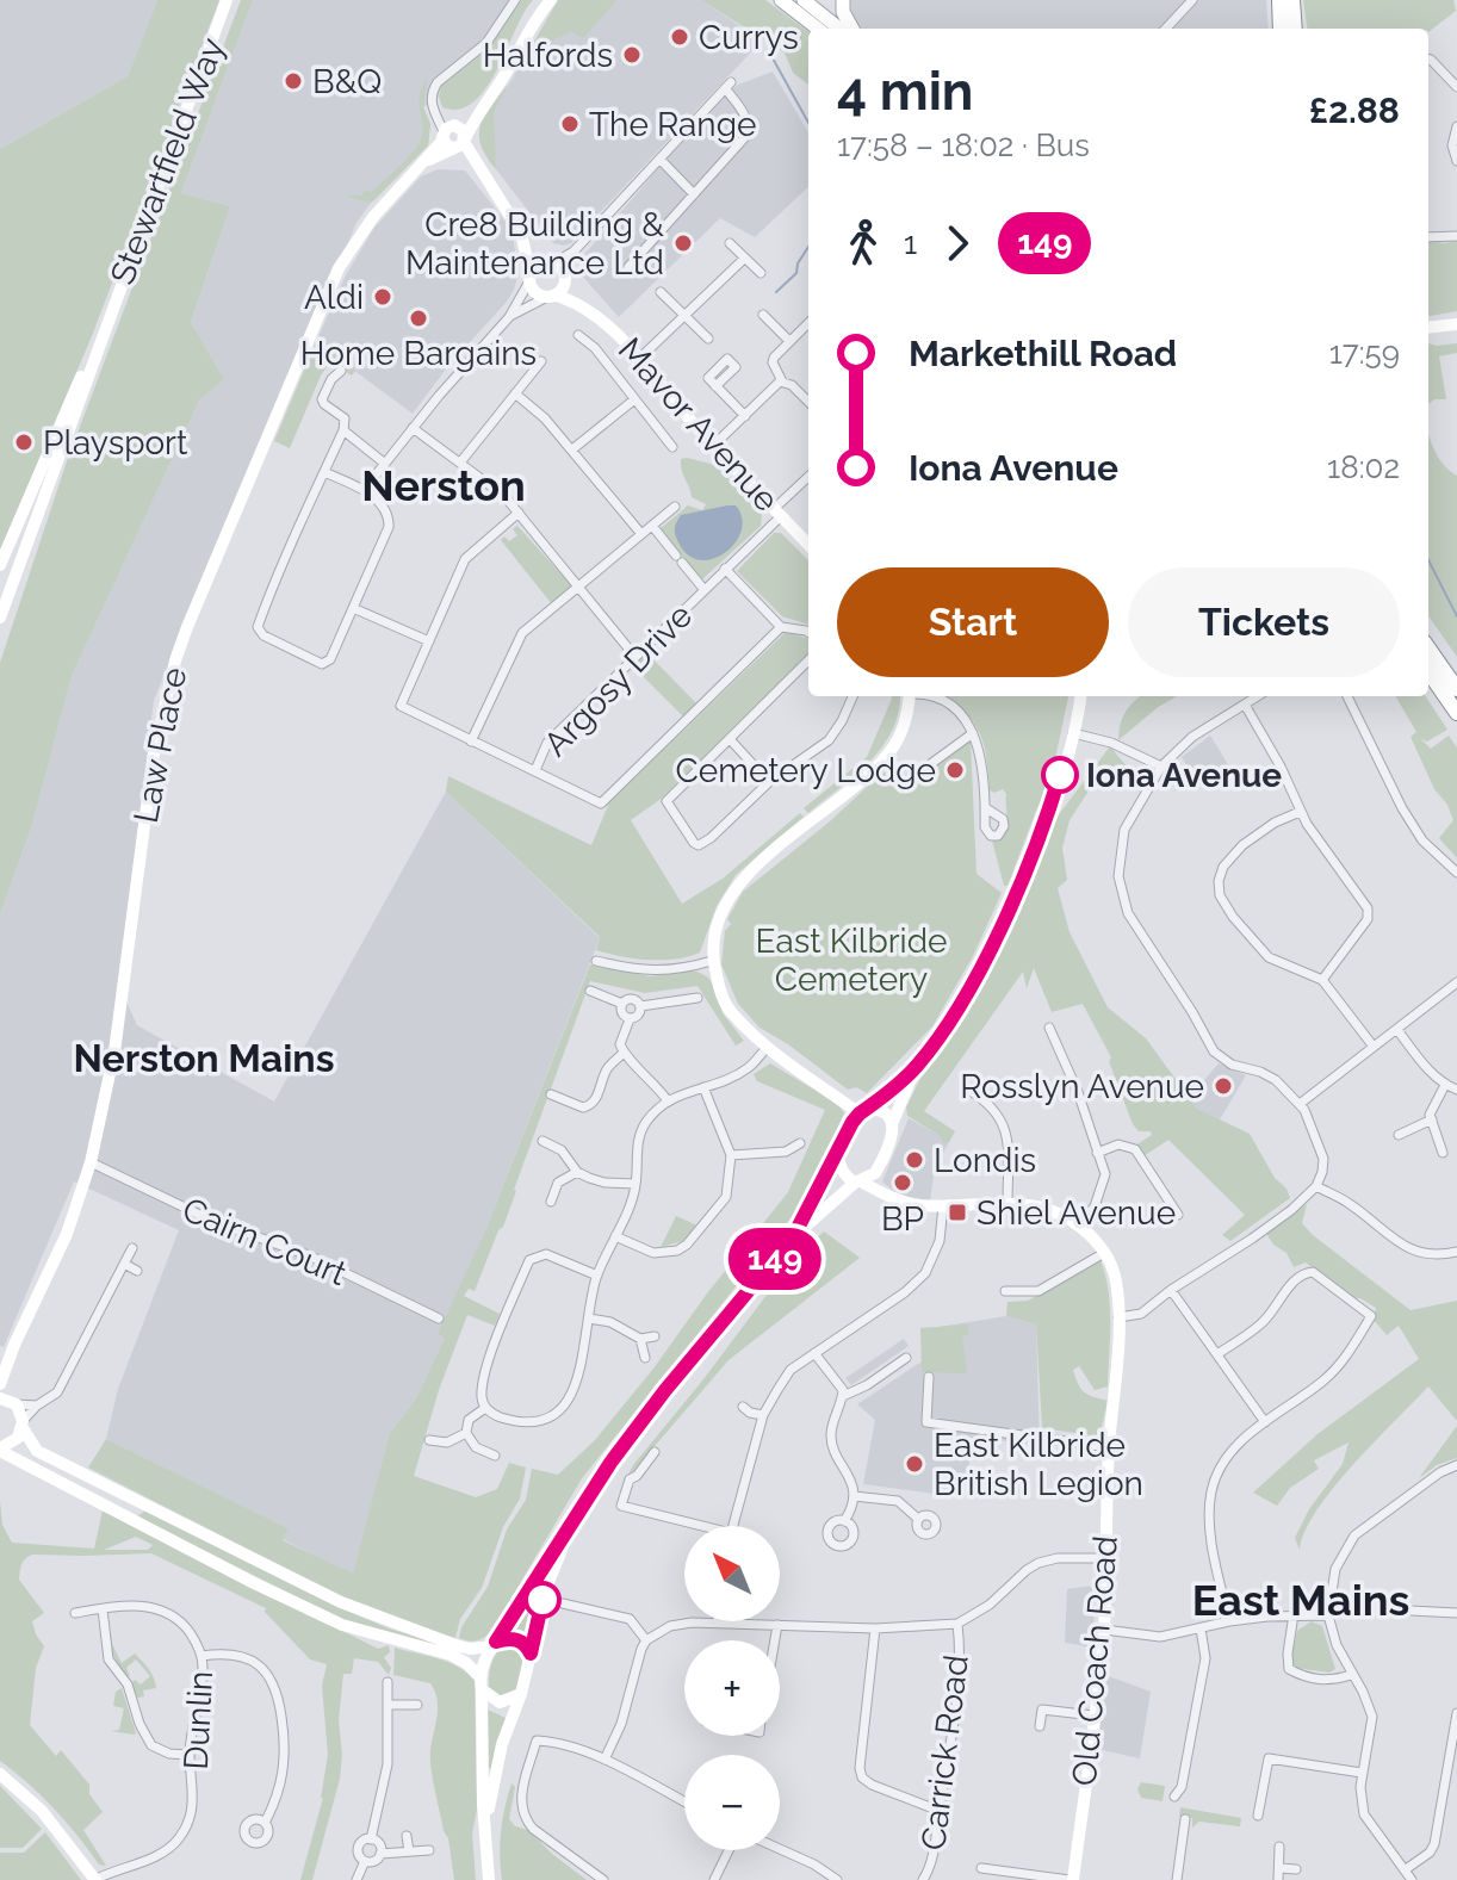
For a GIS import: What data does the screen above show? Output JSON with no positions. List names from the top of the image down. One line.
{"streets":{"street":["Stewartfield Way","Mavor Avenue","Argosy Drive","Law Place","Cairn Court","Old Coach Road","Dunlin","Carrick Road"]},"crossings":[["Mavor Avenue","Argosy Drive"],["Mavor Avenue","Law Place"],["Law Place","Cairn Court"]],"districts":["Nerston","Nerston Mains","East Mains"],"parks":["East Kilbride Cemetery"],"places":{"other":["Currys","Halfords","B&Q","The Range","Cre8 Building & Maintenance Ltd","Aldi","Home Bargains","Playsport","Cemetery Lodge","Iona Avenue","Rosslyn Avenue","Londis","BP","East Kilbride British Legion"],"transit":["Shiel Avenue"]},"lines":["bus line 149"],"north":"top left","page":{"on_map":"149","heading":["4 min","17:58 – 18:02 · Bus","£2.88"],"legs":["1","149"],"list":[{"name":"Markethill Road","value":"17:59"},{"name":"Iona Avenue","value":"18:02"}],"buttons":["Start","Tickets"],"map_buttons":["+","−"]}}
